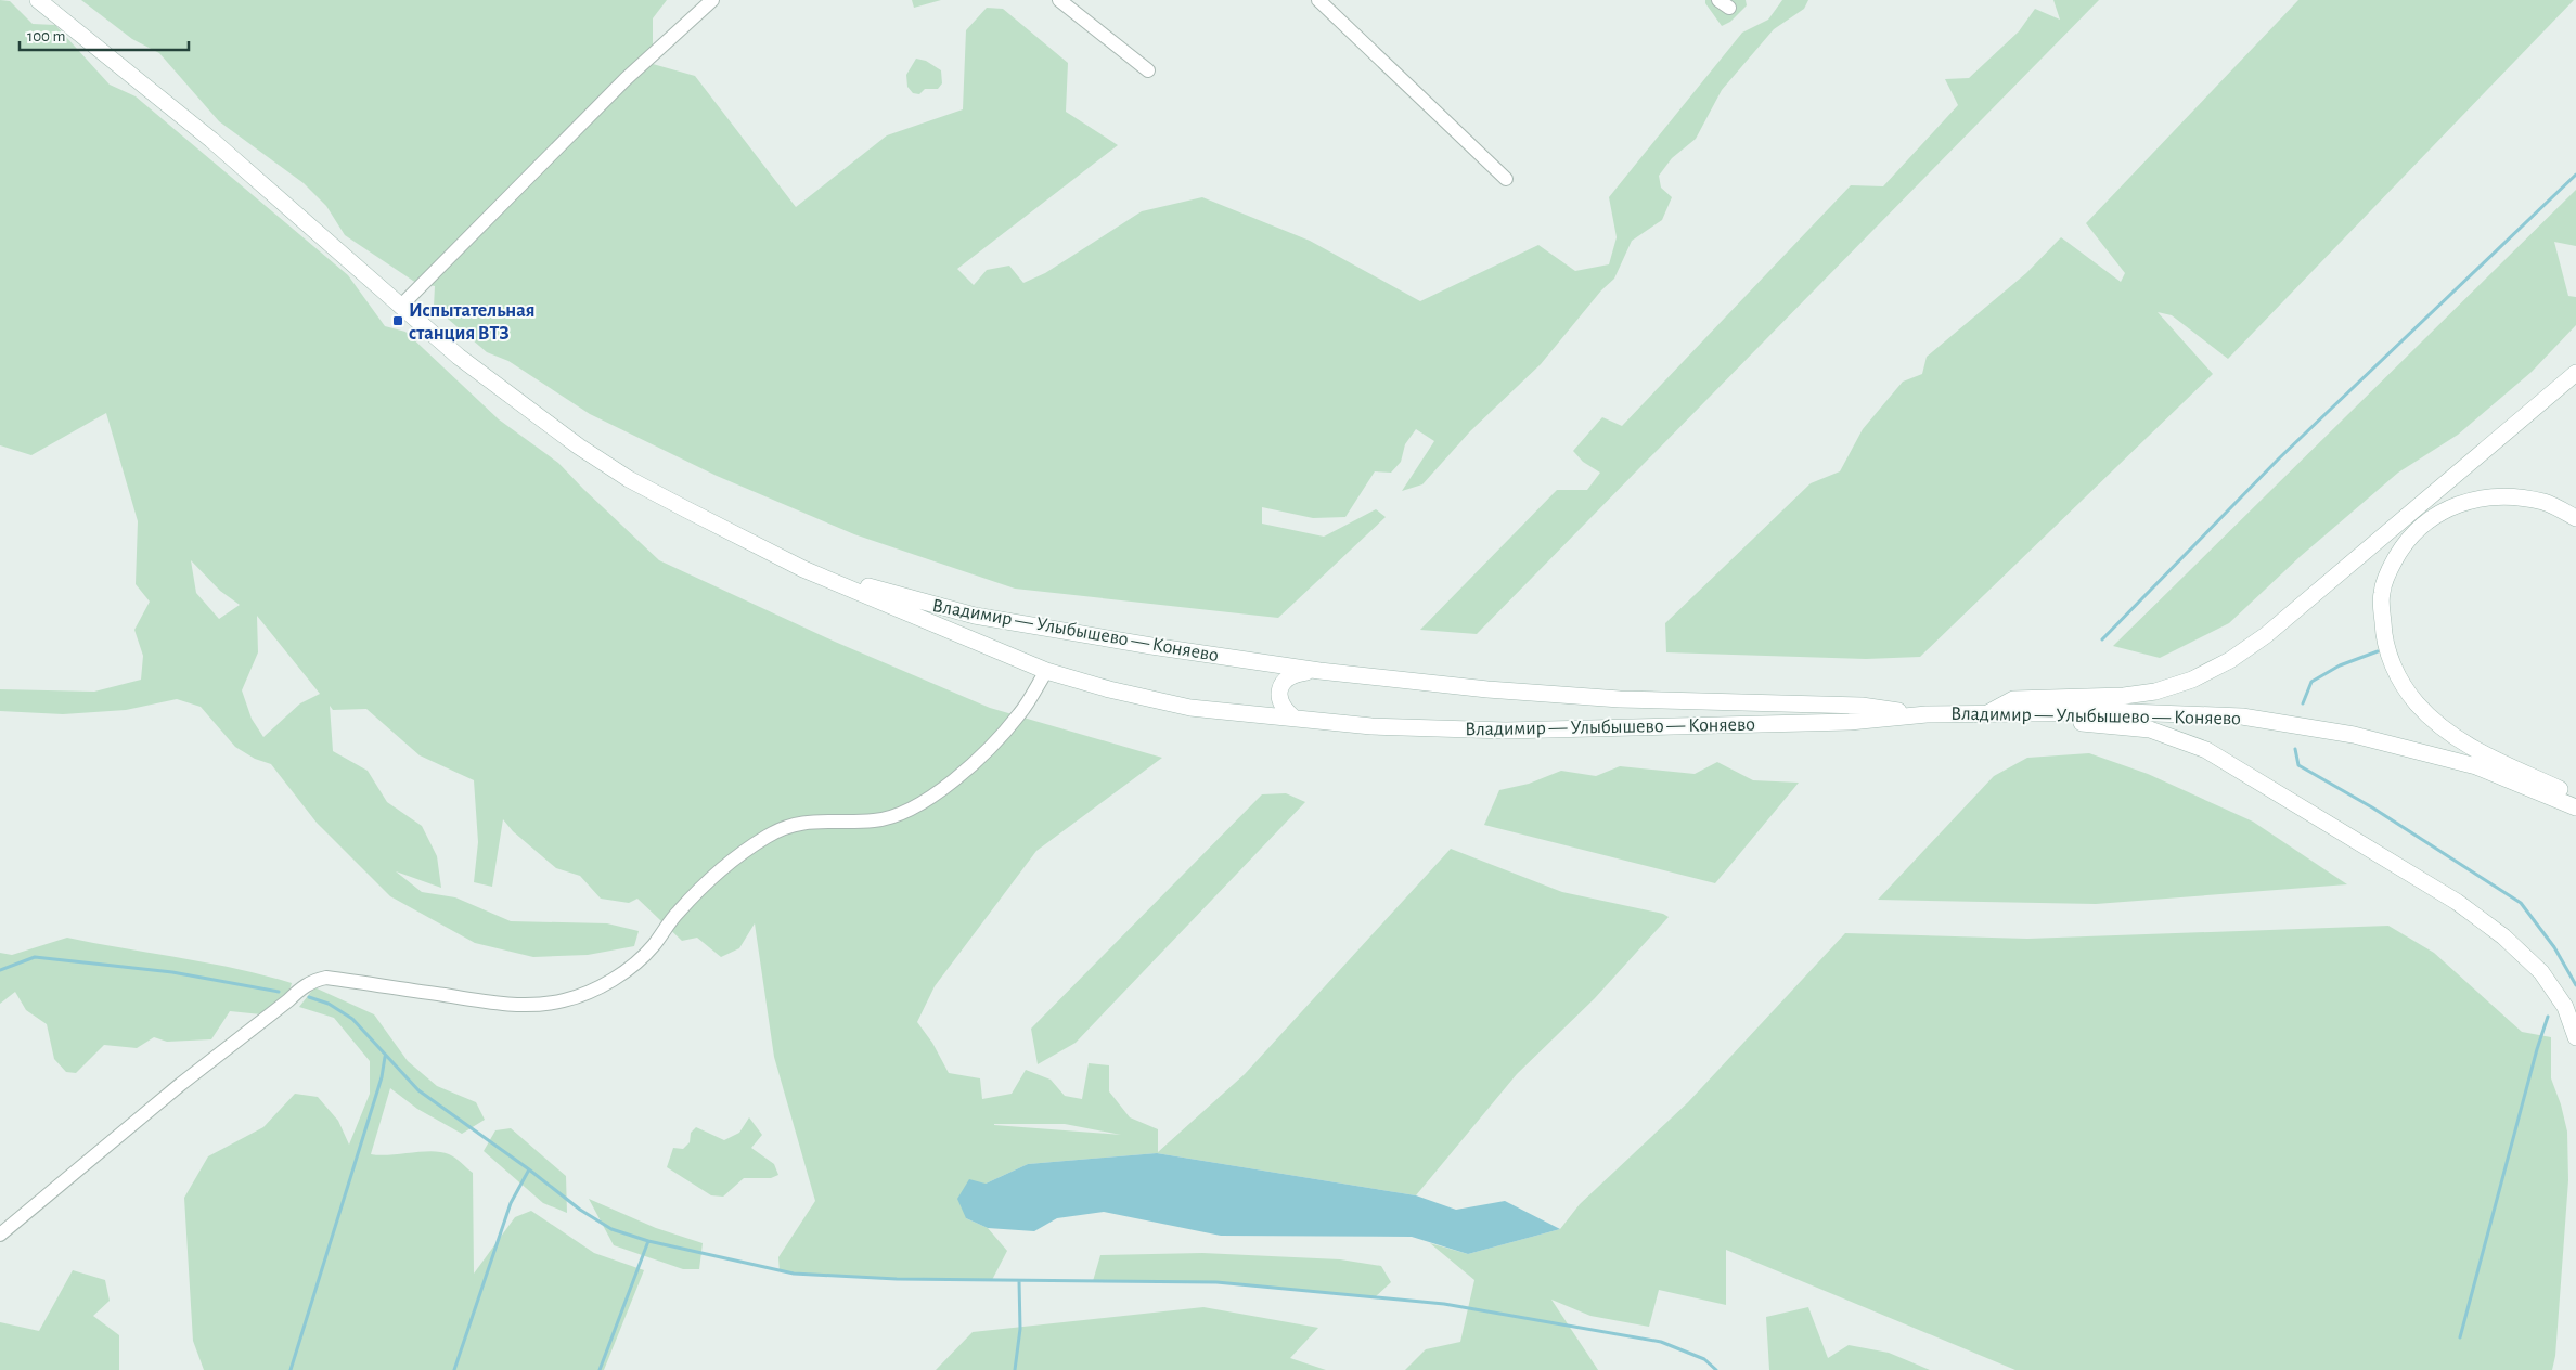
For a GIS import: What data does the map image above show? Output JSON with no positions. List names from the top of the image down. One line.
{"streets":{"main road":["Владимир — Улыбышево — Коняево"]},"places":{"transit":["Испытательная станция ВТЗ"]},"scale_bar":"100 m"}
